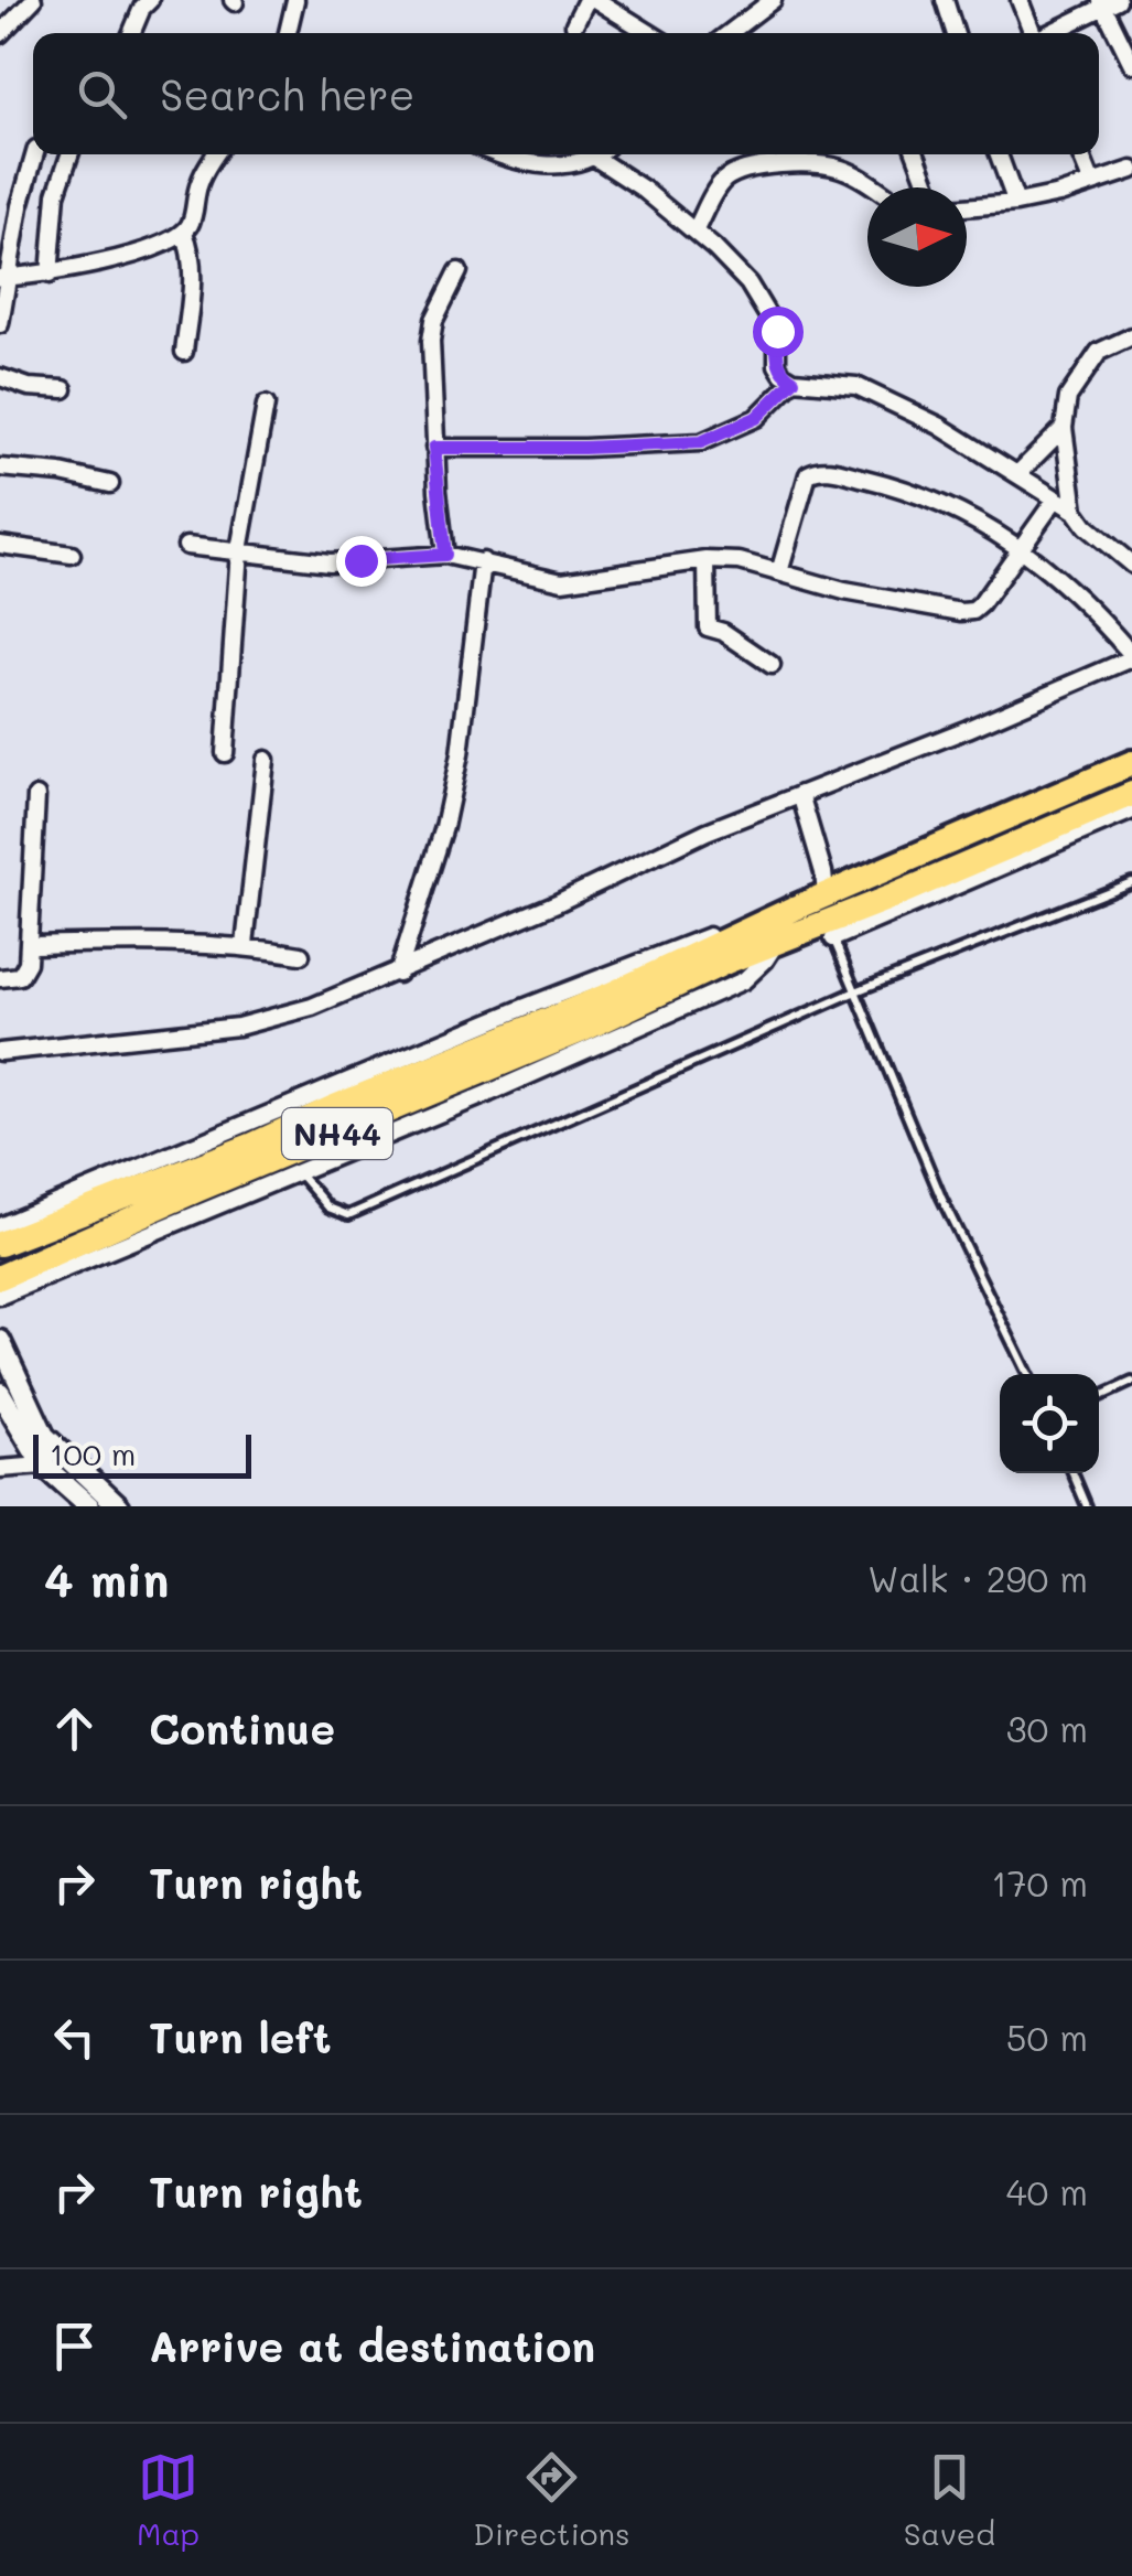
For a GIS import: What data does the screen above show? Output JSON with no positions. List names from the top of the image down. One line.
{"streets":{"highway":["NH44"]},"scale_bar":"100 m","north":"right","page":{"search":"Search here","scale":"100 m","heading":["4 min","Walk · 290 m"],"list":[["Continue","30 m"],["Turn right","170 m"],["Turn left","50 m"],["Turn right","40 m"],"Arrive at destination"],"nav":["Map","Directions","Saved"]}}
